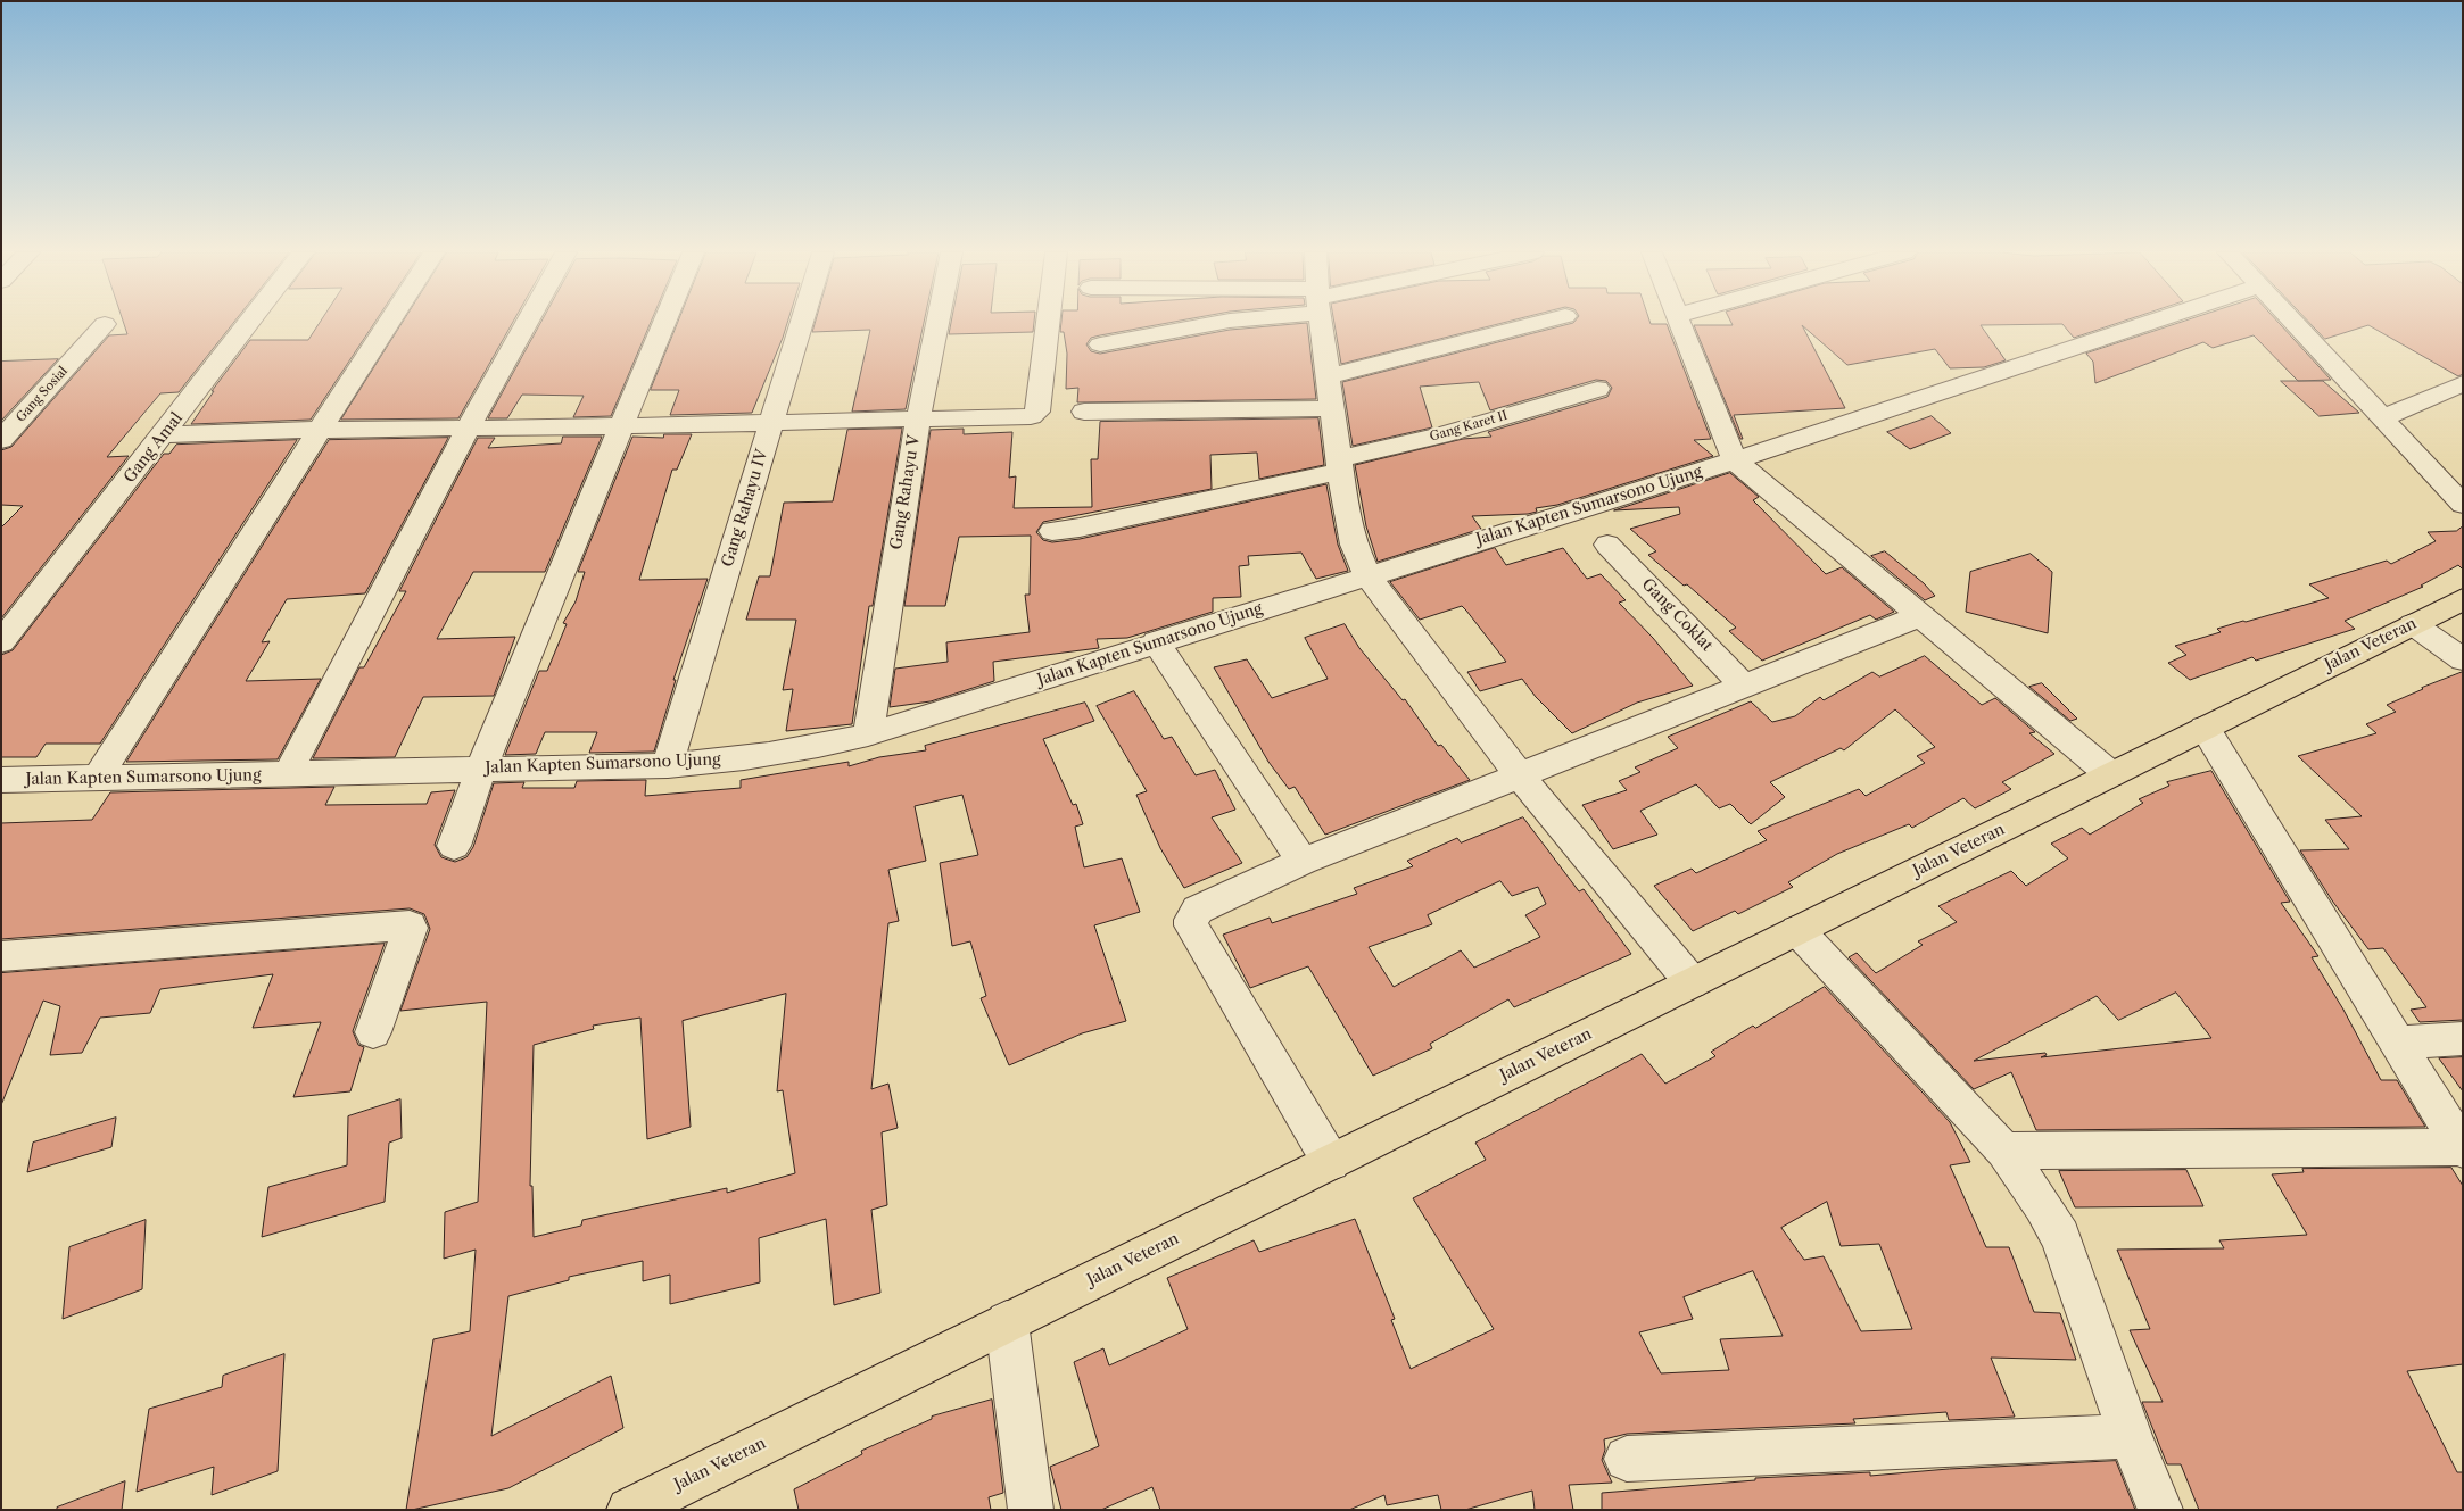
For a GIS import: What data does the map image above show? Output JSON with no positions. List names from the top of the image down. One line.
{"streets":{"main road":["Jalan Veteran"],"street":["Gang Sosial","Gang Karet II","Gang Amal","Gang Rahayu V","Jalan Kapten Sumarsono Ujung","Gang Rahayu IV","Gang Coklat"]},"crossings":[["Gang Rahayu V","Jalan Kapten Sumarsono Ujung"],["Jalan Kapten Sumarsono Ujung","Gang Rahayu IV"]]}
